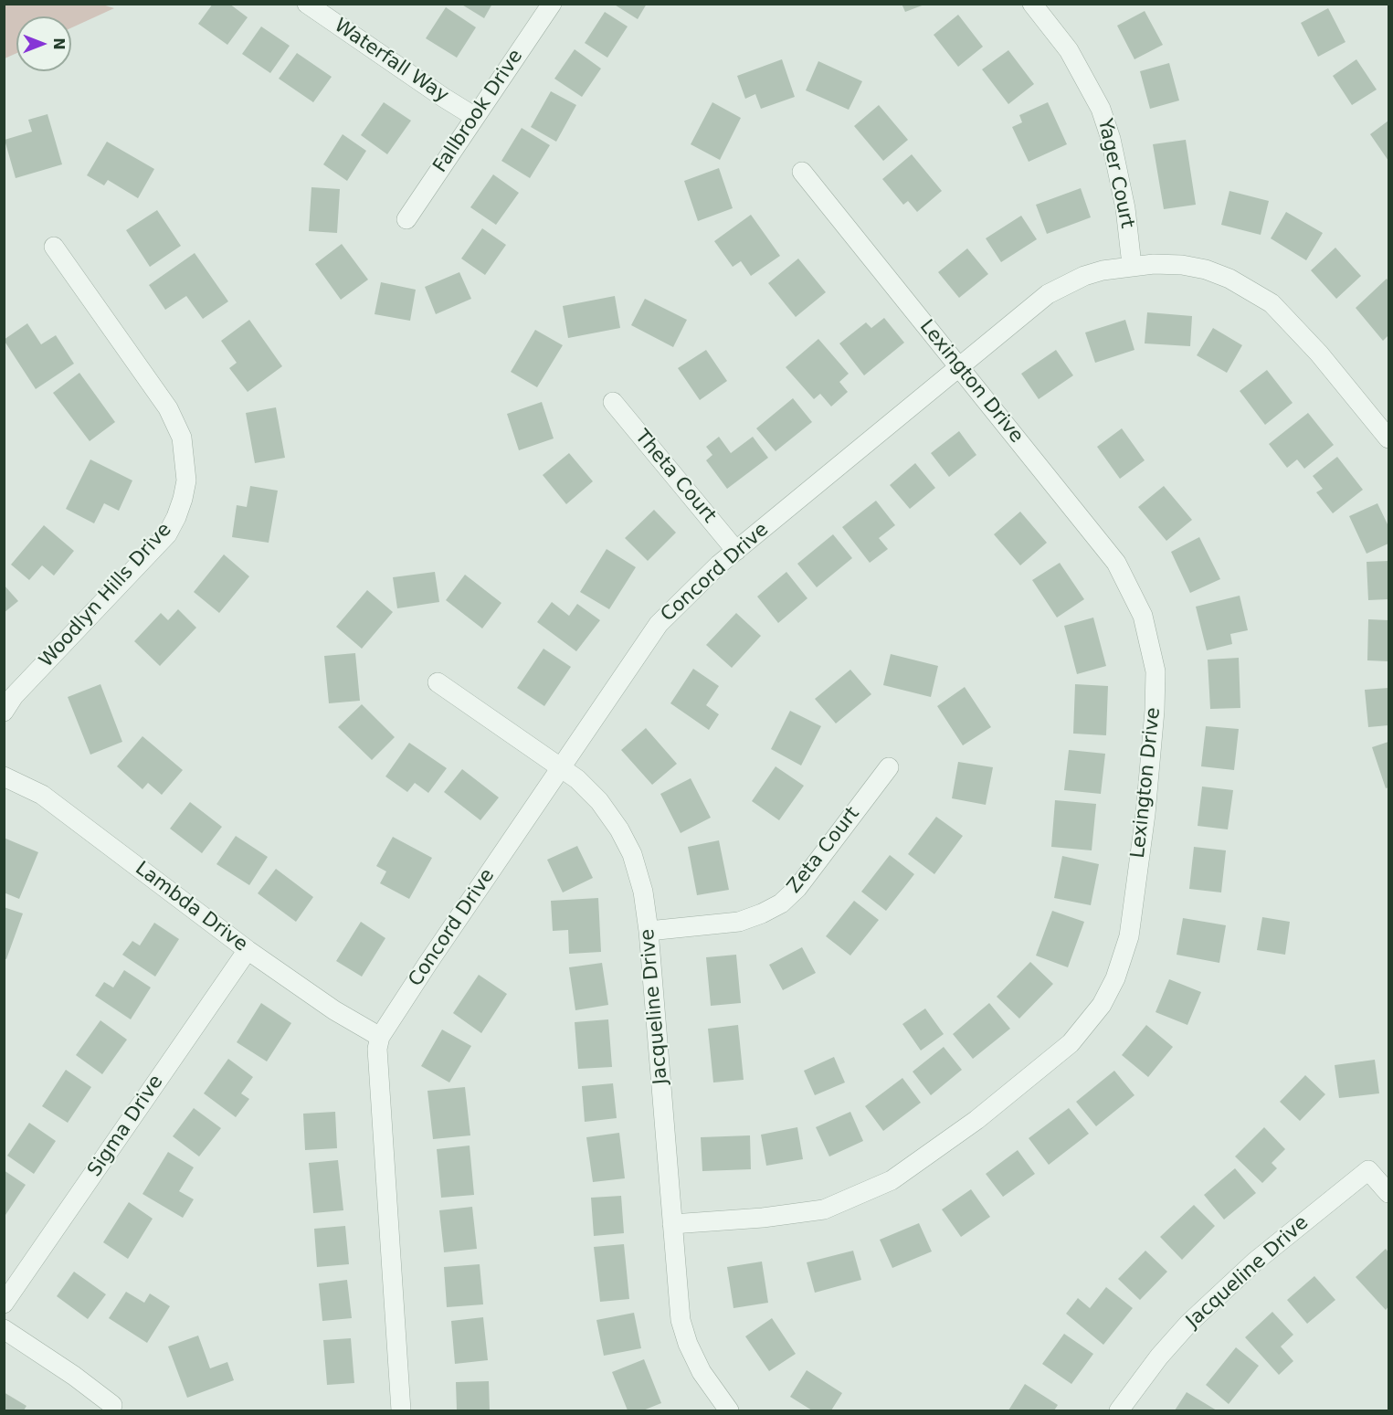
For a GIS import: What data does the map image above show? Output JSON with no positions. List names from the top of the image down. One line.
{"streets":{"street":["Waterfall Way","Fallbrook Drive","Yager Court","Lexington Drive","Theta Court","Concord Drive","Woodlyn Hills Drive","Zeta Court","Lambda Drive","Jacqueline Drive","Sigma Drive"]},"crossings":[["Waterfall Way","Fallbrook Drive"],["Yager Court","Concord Drive"],["Lexington Drive","Concord Drive"],["Lexington Drive","Jacqueline Drive"],["Theta Court","Concord Drive"],["Concord Drive","Lambda Drive"],["Concord Drive","Jacqueline Drive"],["Zeta Court","Jacqueline Drive"],["Lambda Drive","Sigma Drive"]],"north":"right"}
